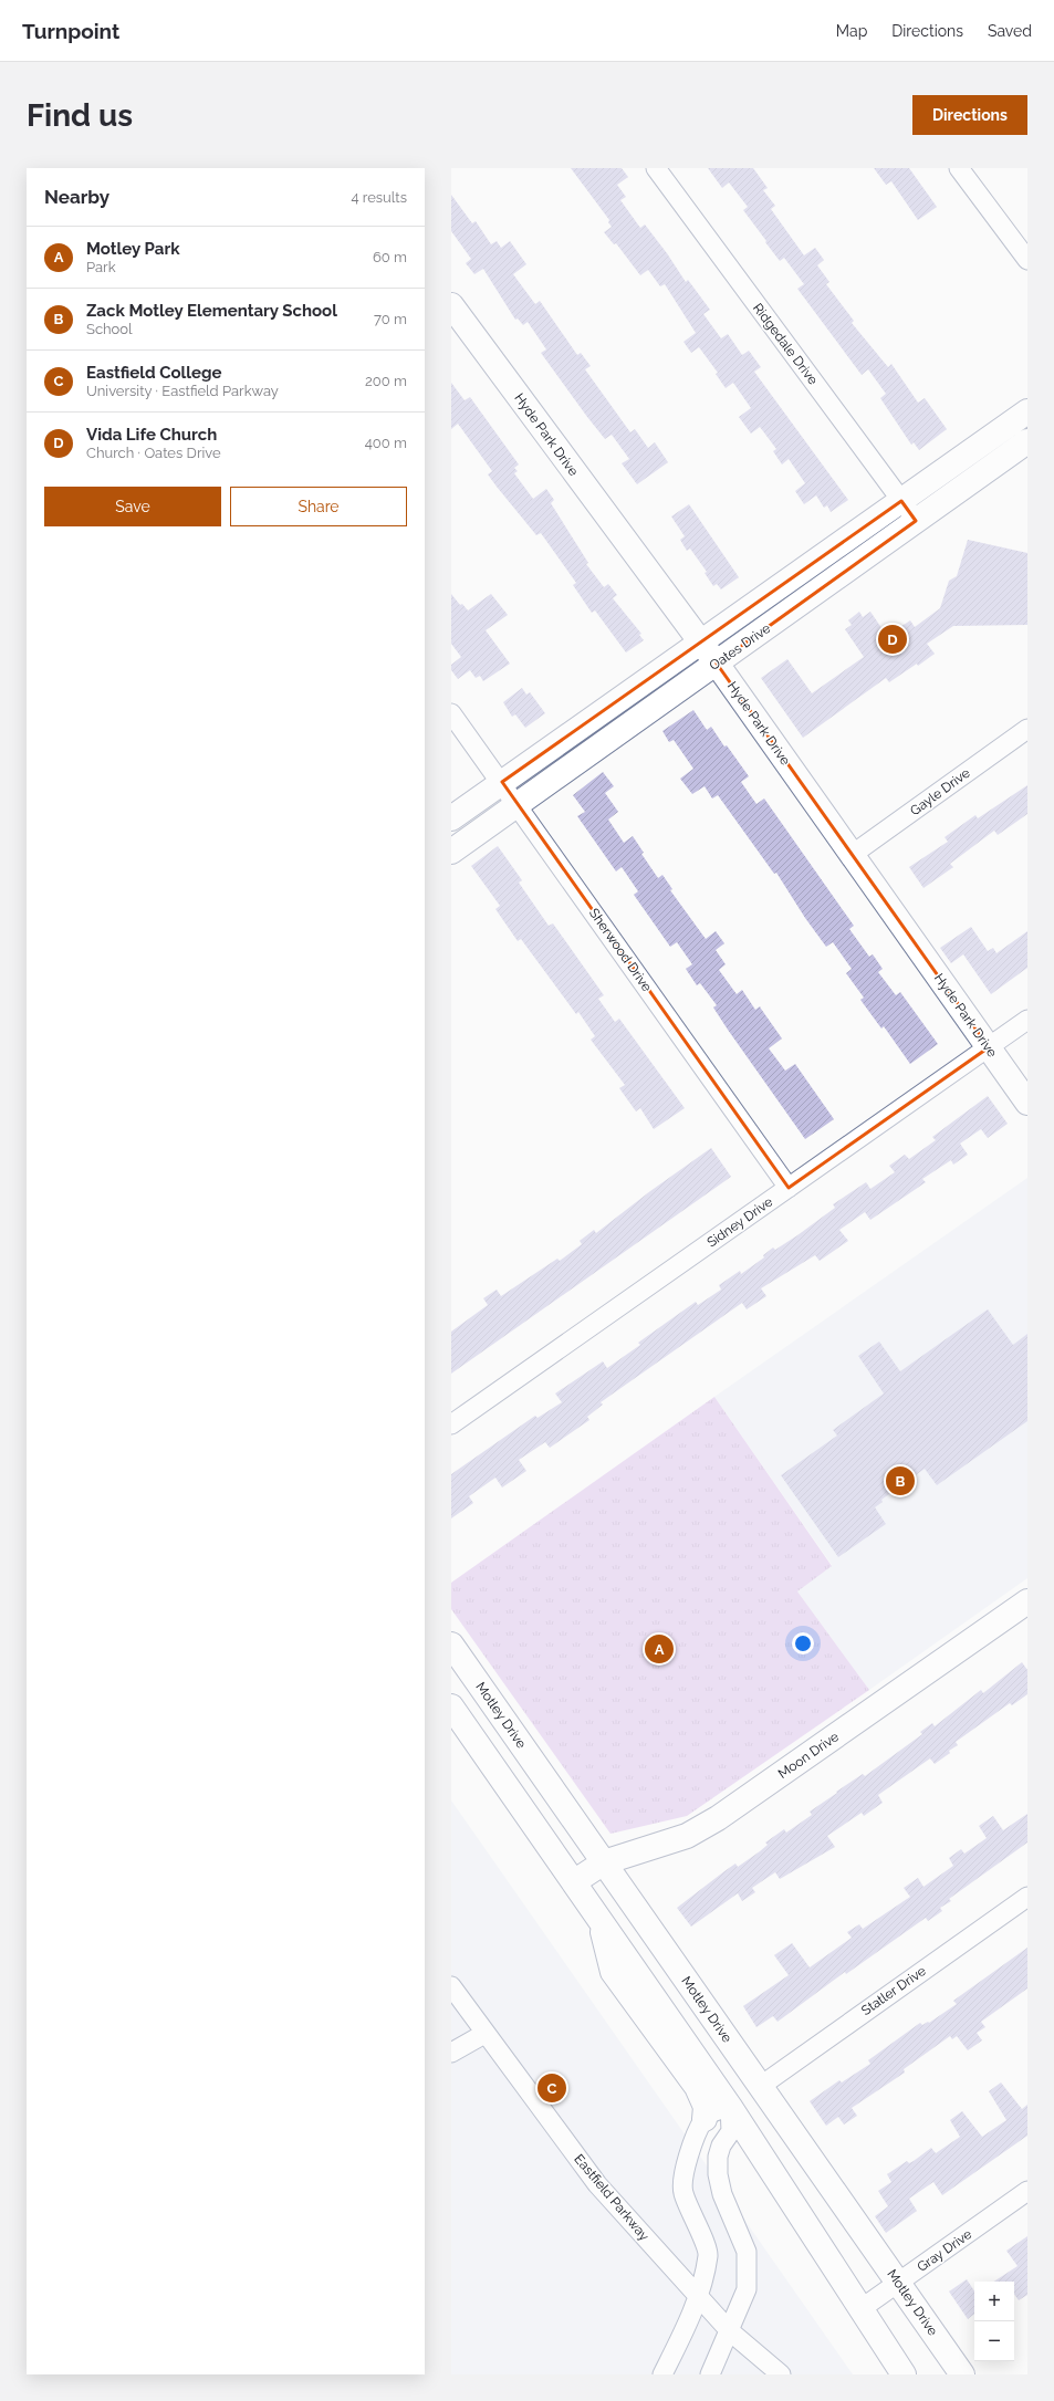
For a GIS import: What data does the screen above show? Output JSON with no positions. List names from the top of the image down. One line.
{"streets":{"main road":["Hyde Park Drive","Oates Drive","Motley Drive","Moon Drive"],"street":["Ridgedale Drive","Gayle Drive","Sherwood Drive","Sidney Drive","Statler Drive","Eastfield Parkway","Gray Drive"]},"crossings":[["Ridgedale Drive","Oates Drive"],["Hyde Park Drive","Oates Drive"],["Hyde Park Drive","Gayle Drive"],["Hyde Park Drive","Sidney Drive"],["Oates Drive","Sherwood Drive"],["Sherwood Drive","Sidney Drive"],["Motley Drive","Moon Drive"],["Motley Drive","Statler Drive"],["Motley Drive","Gray Drive"]],"page":{"header":"Turnpoint","nav":["Map","Directions","Saved"],"buttons":["Directions",["Save","Share"]],"title":"Find us","heading":["Nearby","4 results"],"list":[{"mark":"A","name":"Motley Park","note":"Park","value":"60 m"},{"mark":"B","name":"Zack Motley Elementary School","note":"School","value":"70 m"},{"mark":"C","name":"Eastfield College","note":"University · Eastfield Parkway","value":"200 m"},{"mark":"D","name":"Vida Life Church","note":"Church · Oates Drive","value":"400 m"}],"pins":["D","B","A","C"],"map_buttons":["+","−"]}}
